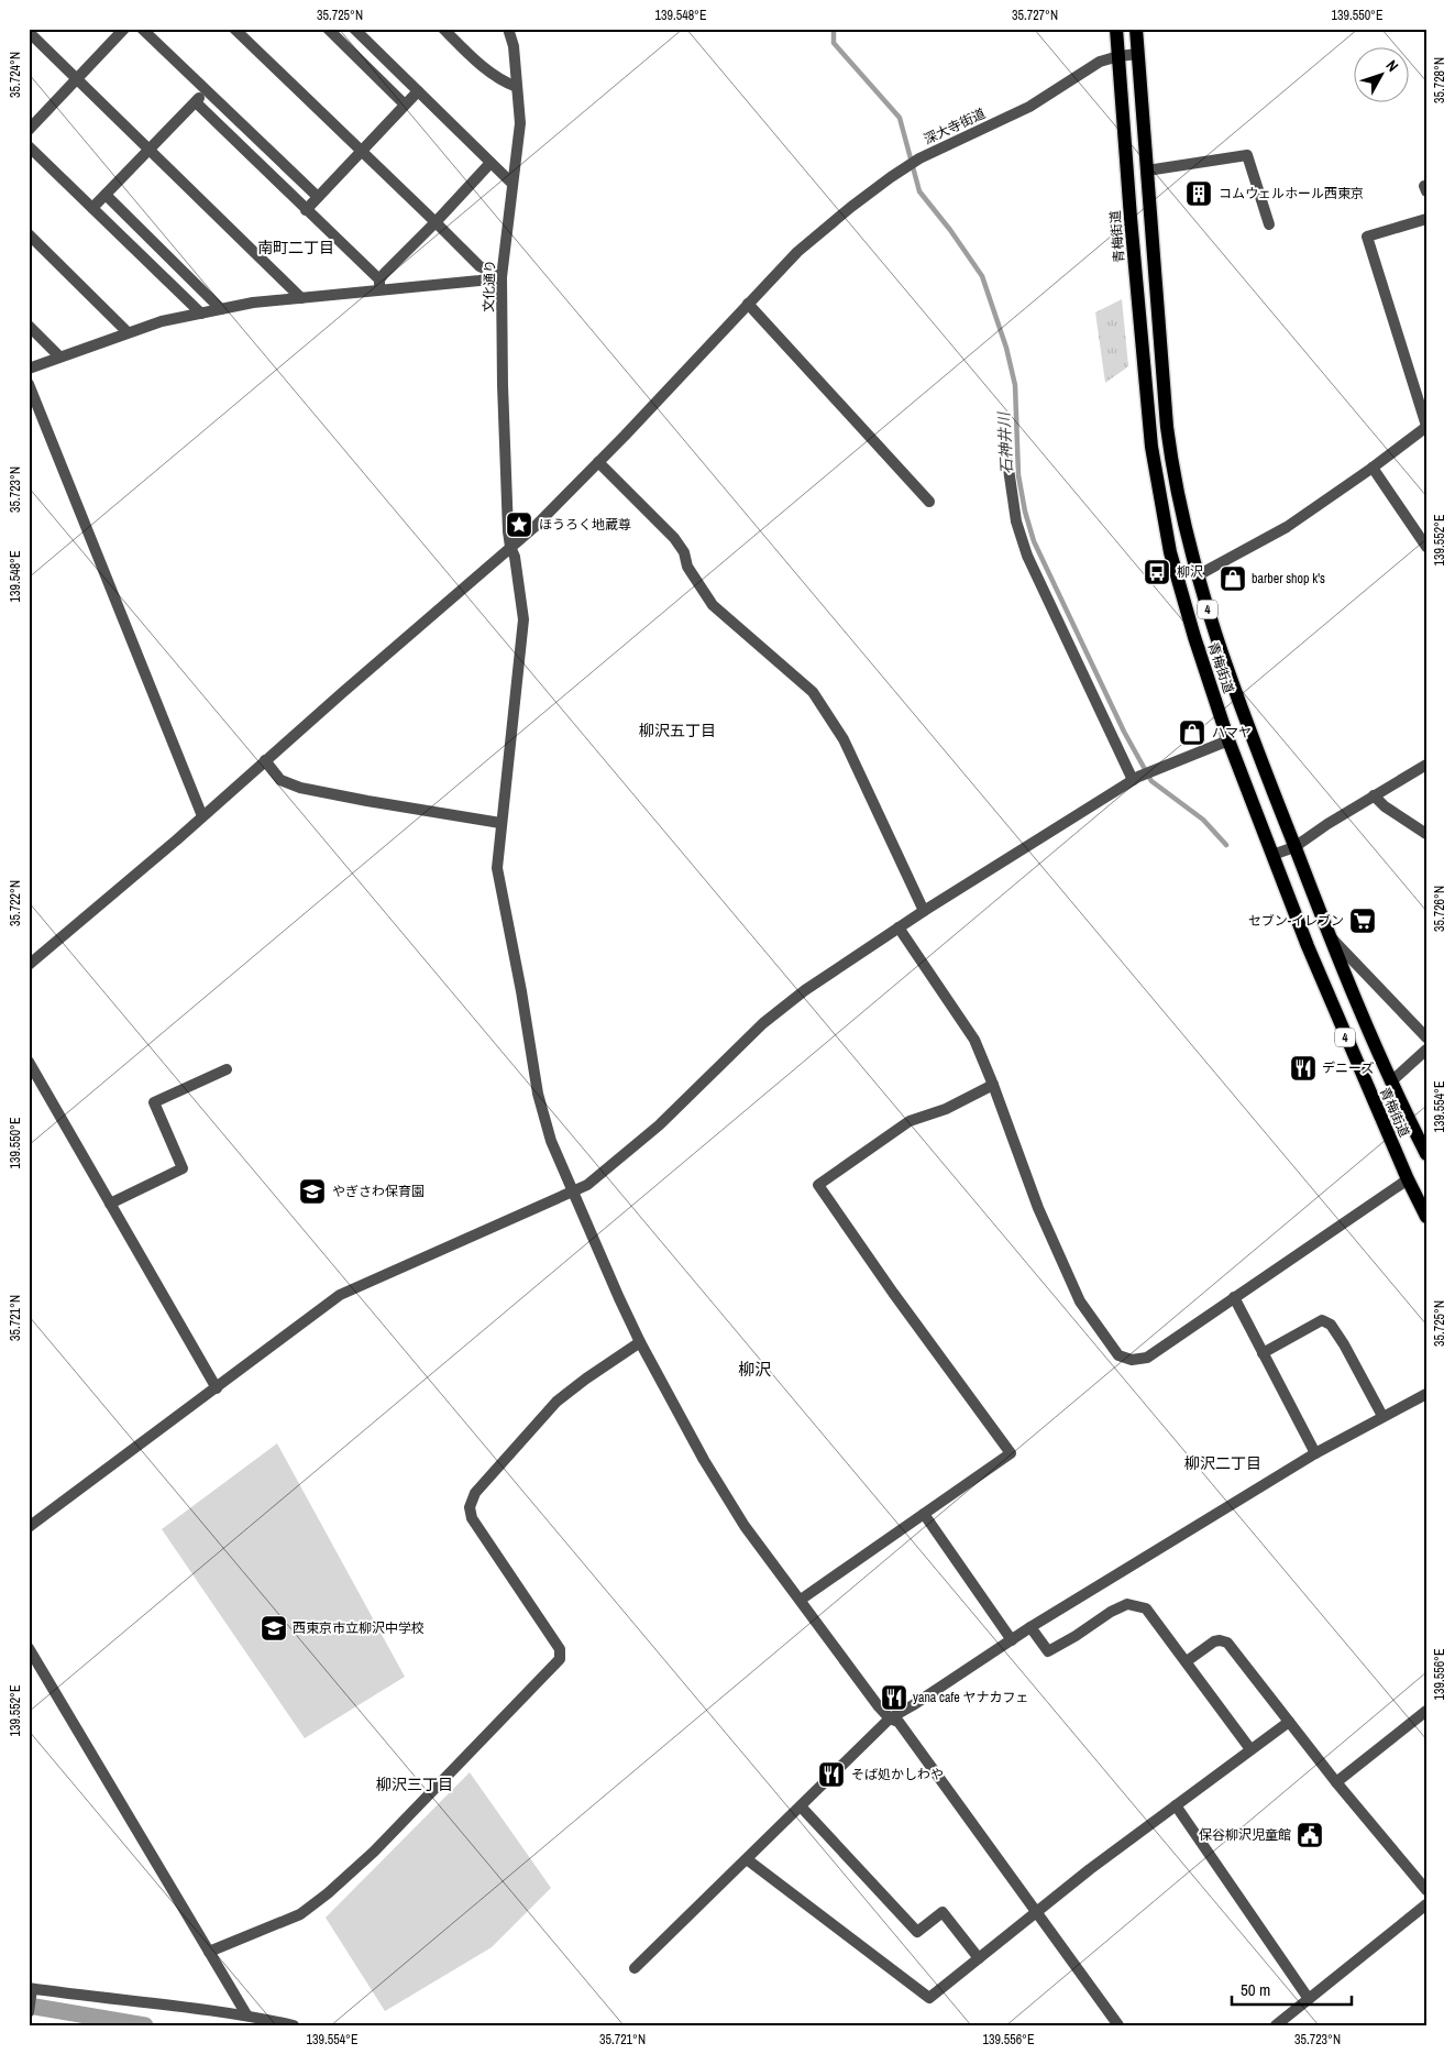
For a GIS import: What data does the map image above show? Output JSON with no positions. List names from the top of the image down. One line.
{"streets":{"main road":["青梅街道","4"],"street":["深大寺街道","文化通り"]},"crossings":[["深大寺街道","青梅街道"]],"districts":["南町二丁目","柳沢五丁目","柳沢","柳沢二丁目","柳沢三丁目"],"water":["石神井川"],"places":{"building":["コムウェルホール西東京"],"place":["ほうろく地蔵尊"],"bus stop":["柳沢"],"shop":["barber shop k's","ハマヤ"],"supermarket":["セブン-イレブン"],"restaurant":["デニーズ","yana cafe ヤナカフェ","そば処かしわや"],"school or university":["やぎさわ保育園","西東京市立柳沢中学校"],"public building":["保谷柳沢児童館"]},"scale_bar":"50 m","north":"top right","coordinates":["35.725°N","139.548°E","35.727°N","139.550°E","35.724°N","35.728°N","35.723°N","139.552°E","35.722°N","35.726°N","139.554°E","35.721°N","139.556°E"]}
